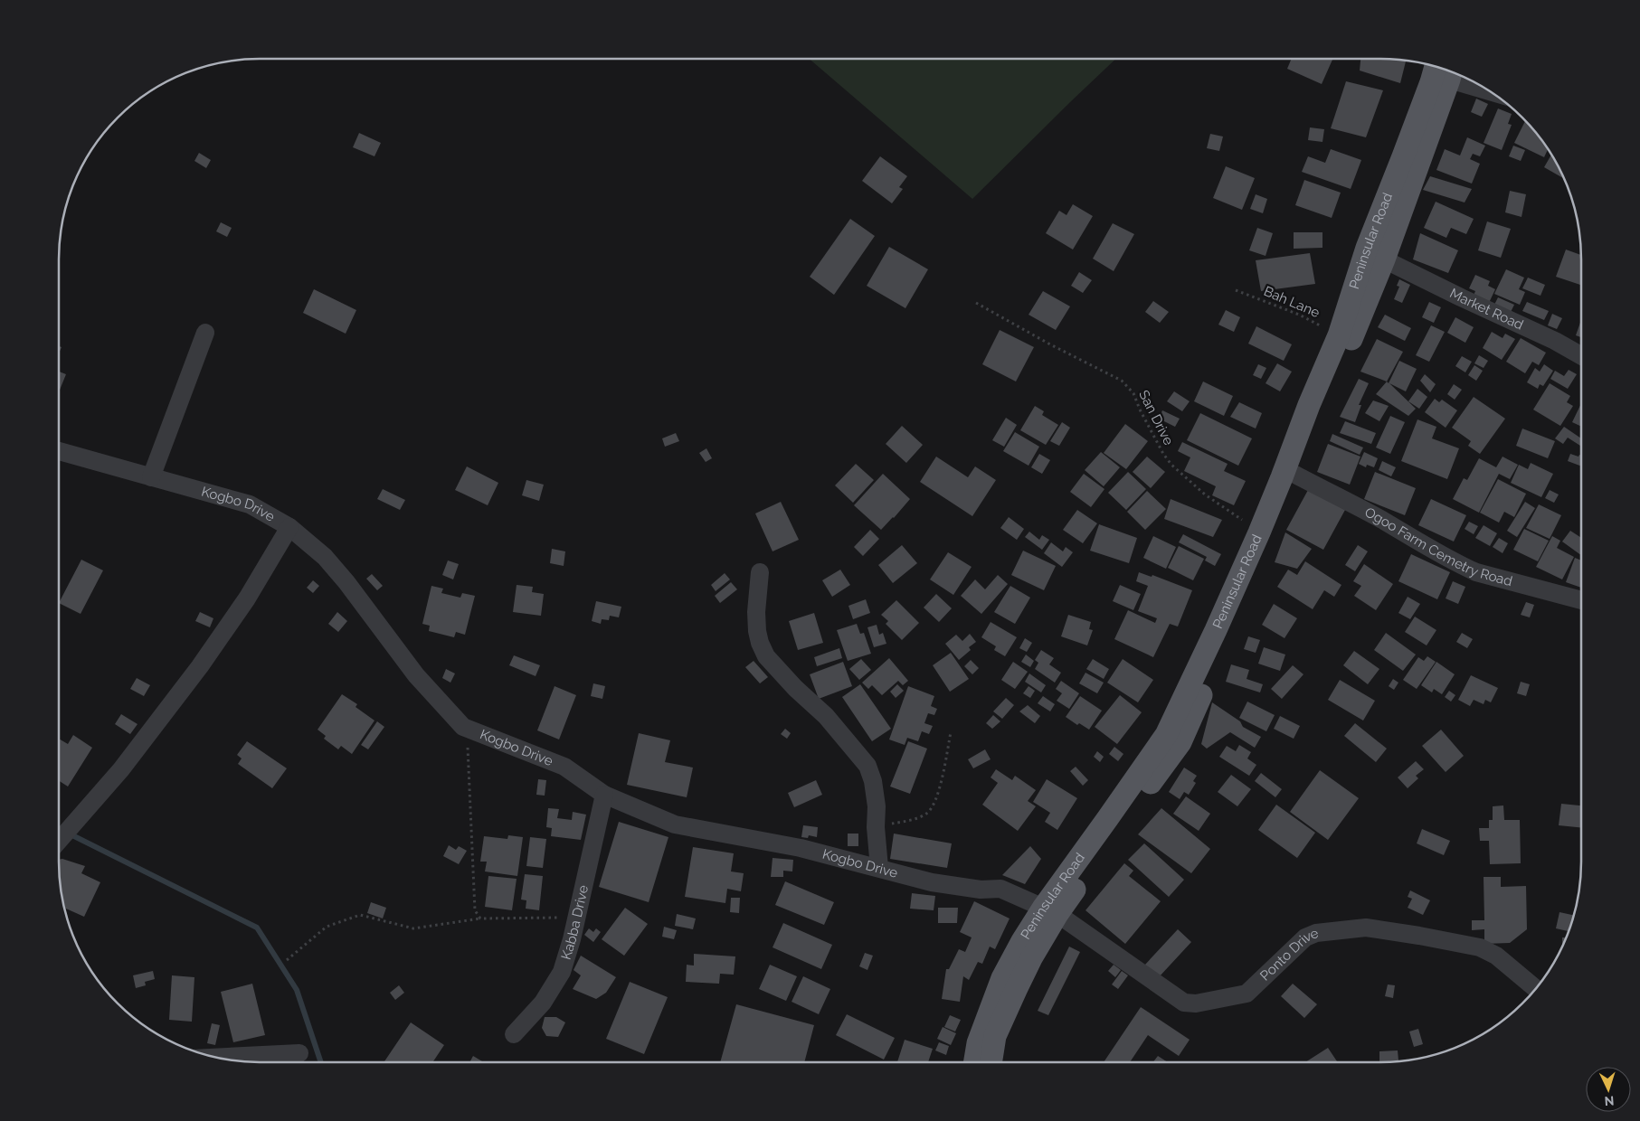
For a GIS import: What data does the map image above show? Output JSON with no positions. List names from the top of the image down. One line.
{"streets":{"main road":["Peninsular Road"],"street":["Market Road","Kogbo Drive","Ogoo Farm Cemetry Road","Kabba Drive","Ponto Drive"],"path":["Bah Lane","San Drive"]},"crossings":[["Peninsular Road","Bah Lane"],["Peninsular Road","Market Road"],["Peninsular Road","San Drive"],["Peninsular Road","Kogbo Drive"],["Peninsular Road","Ogoo Farm Cemetry Road"],["Peninsular Road","Ponto Drive"],["Kogbo Drive","Kabba Drive"],["Kogbo Drive","Ponto Drive"]],"north":"bottom"}
